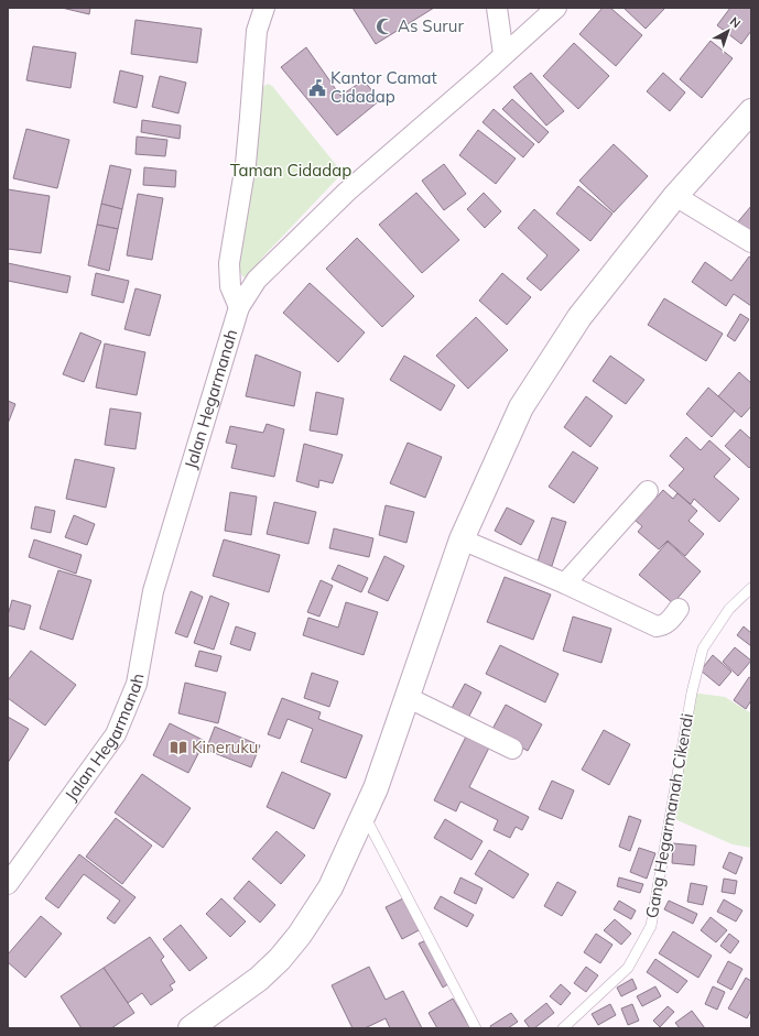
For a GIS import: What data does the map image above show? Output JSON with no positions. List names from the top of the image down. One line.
{"streets":{"street":["Jalan Hegarmanah"],"lane":["Gang Hegarmanah Cikendi"]},"parks":["Taman Cidadap"],"places":{"mosque":["As Surur"],"public building":["Kantor Camat Cidadap"],"library":["Kineruku"]},"north":"top right"}
